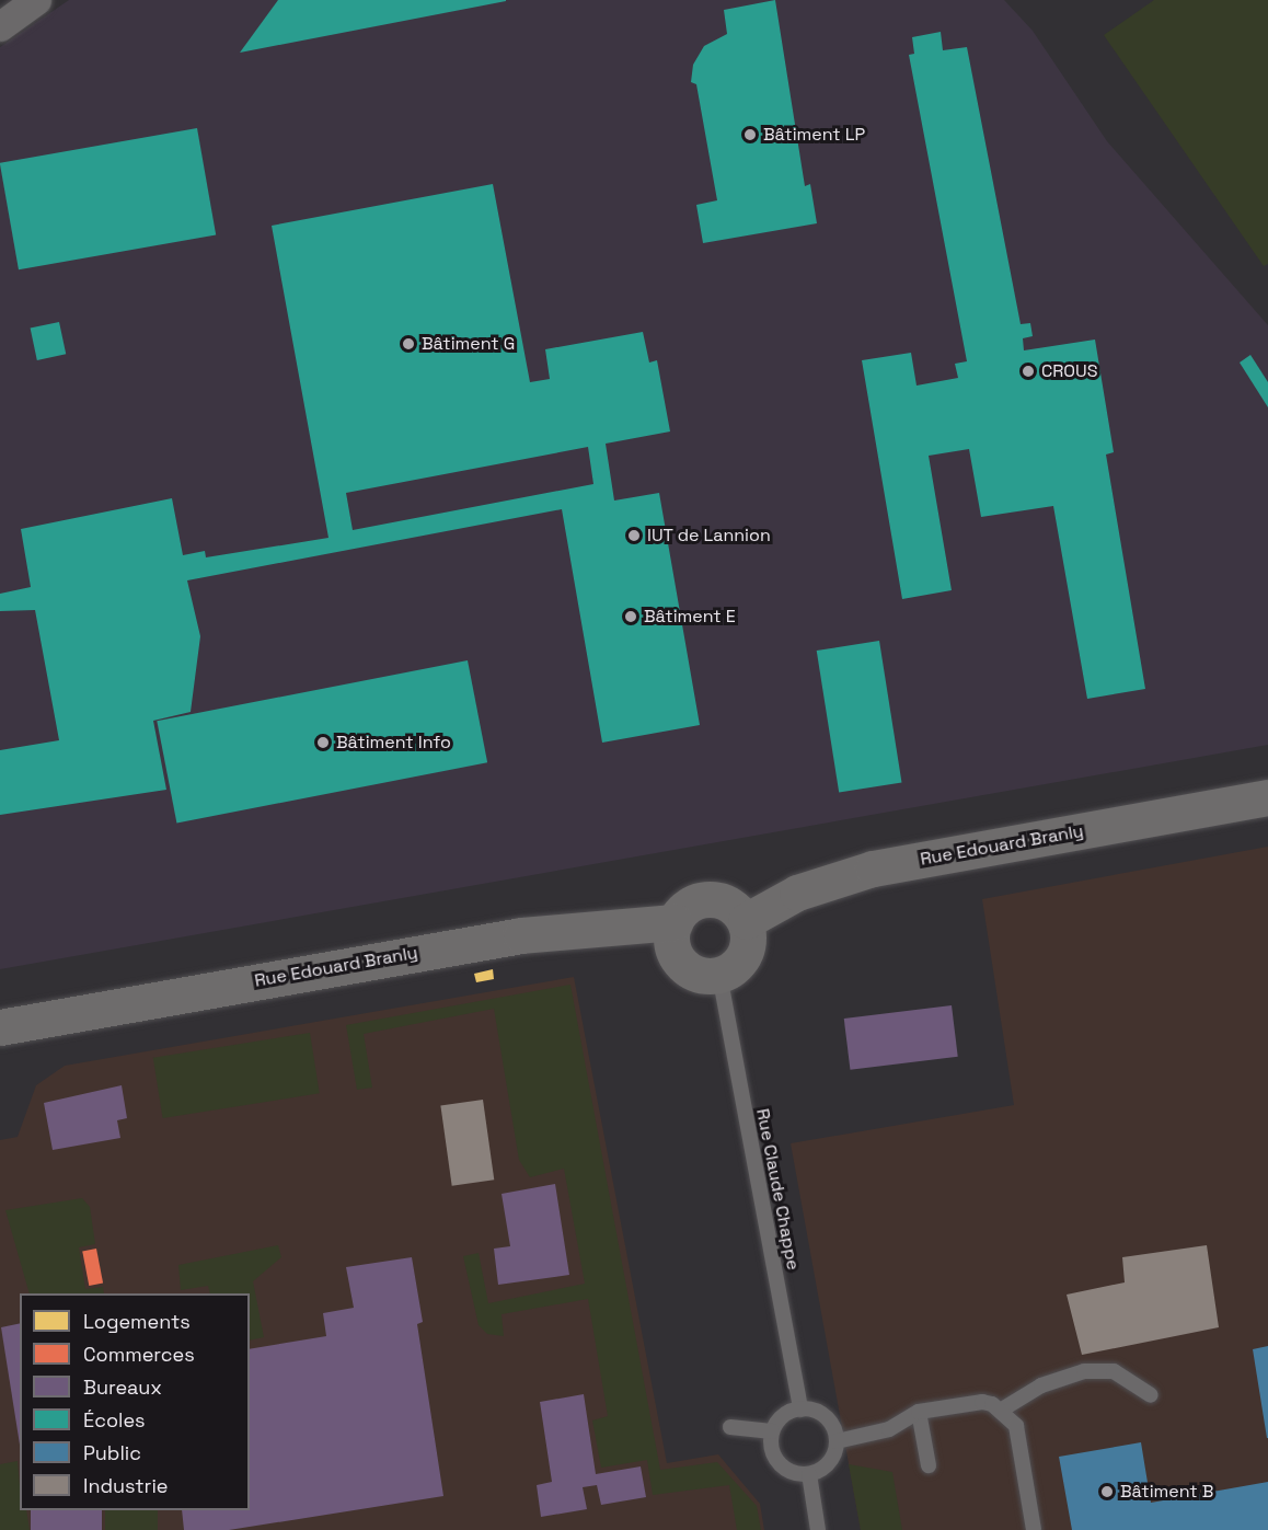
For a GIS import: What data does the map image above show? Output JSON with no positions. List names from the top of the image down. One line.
{"streets":{"street":["Rue Edouard Branly"],"lane":["Rue Claude Chappe"]},"crossings":[["Rue Edouard Branly","Rue Claude Chappe"]],"places":["Bâtiment LP","Bâtiment G","CROUS","IUT de Lannion","Bâtiment E","Bâtiment Info","Bâtiment B"],"legend":["Logements","Commerces","Bureaux","Écoles","Public","Industrie"]}
